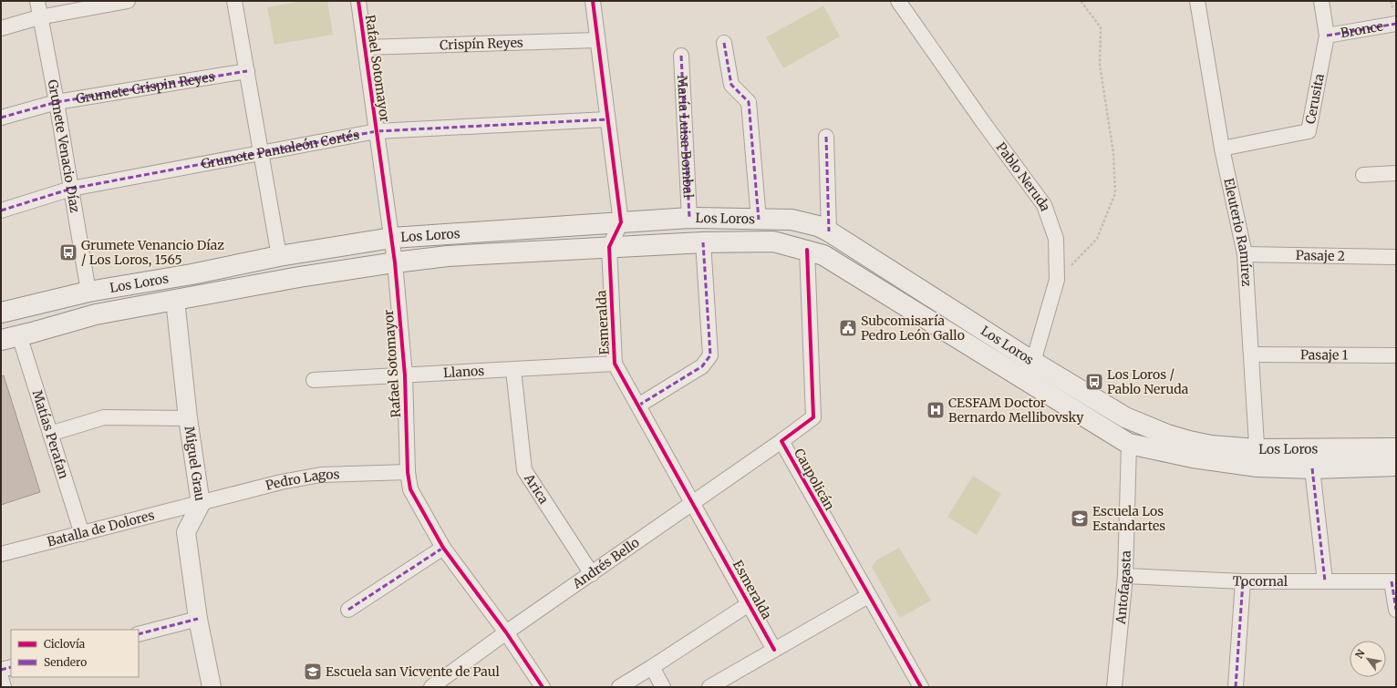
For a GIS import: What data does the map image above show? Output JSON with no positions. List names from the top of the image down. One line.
{"streets":{"main road":["Los Loros"],"street":["Bronce","Crispín Reyes","Rafael Sotomayor","Grumete Crispin Reyes","Cerusita","María Luisa Bombal","Grumete Venacio Díaz","Grumete Pantaleón Cortés","Pablo Neruda","Eleuterio Ramírez","Pasaje 2","Esmeralda","Pasaje 1","Llanos","Matías Perafan","Miguel Grau","Caupolicán","Pedro Lagos","Arica","Batalla de Dolores","Andrés Bello","Tocornal","Antofagasta"]},"crossings":[["Bronce","Cerusita"],["Crispín Reyes","Rafael Sotomayor"],["Rafael Sotomayor","Grumete Pantaleón Cortés"],["Rafael Sotomayor","Los Loros"],["Rafael Sotomayor","Llanos"],["Rafael Sotomayor","Pedro Lagos"],["Rafael Sotomayor","Andrés Bello"],["Grumete Crispin Reyes","Grumete Venacio Díaz"],["Cerusita","Eleuterio Ramírez"],["María Luisa Bombal","Los Loros"],["Grumete Venacio Díaz","Grumete Pantaleón Cortés"],["Grumete Venacio Díaz","Los Loros"],["Pablo Neruda","Los Loros"],["Los Loros","Eleuterio Ramírez"],["Los Loros","Esmeralda"],["Los Loros","Matías Perafan"],["Los Loros","Miguel Grau"],["Los Loros","Caupolicán"],["Los Loros","Tocornal"],["Los Loros","Antofagasta"],["Eleuterio Ramírez","Pasaje 2"],["Eleuterio Ramírez","Pasaje 1"],["Esmeralda","Llanos"],["Esmeralda","Andrés Bello"],["Llanos","Arica"],["Matías Perafan","Batalla de Dolores"],["Miguel Grau","Pedro Lagos"],["Miguel Grau","Batalla de Dolores"],["Caupolicán","Andrés Bello"],["Pedro Lagos","Batalla de Dolores"],["Arica","Andrés Bello"],["Tocornal","Antofagasta"]],"places":{"bus stop":["Grumete Venancio Díaz / Los Loros, 1565","Los Loros / Pablo Neruda"],"public building":["Subcomisaría Pedro León Gallo"],"hospital":["CESFAM Doctor Bernardo Mellibovsky"],"school or university":["Escuela Los Estandartes","Escuela san Vicvente de Paul"]},"legend":["Ciclovía","Sendero"],"north":"top left"}
